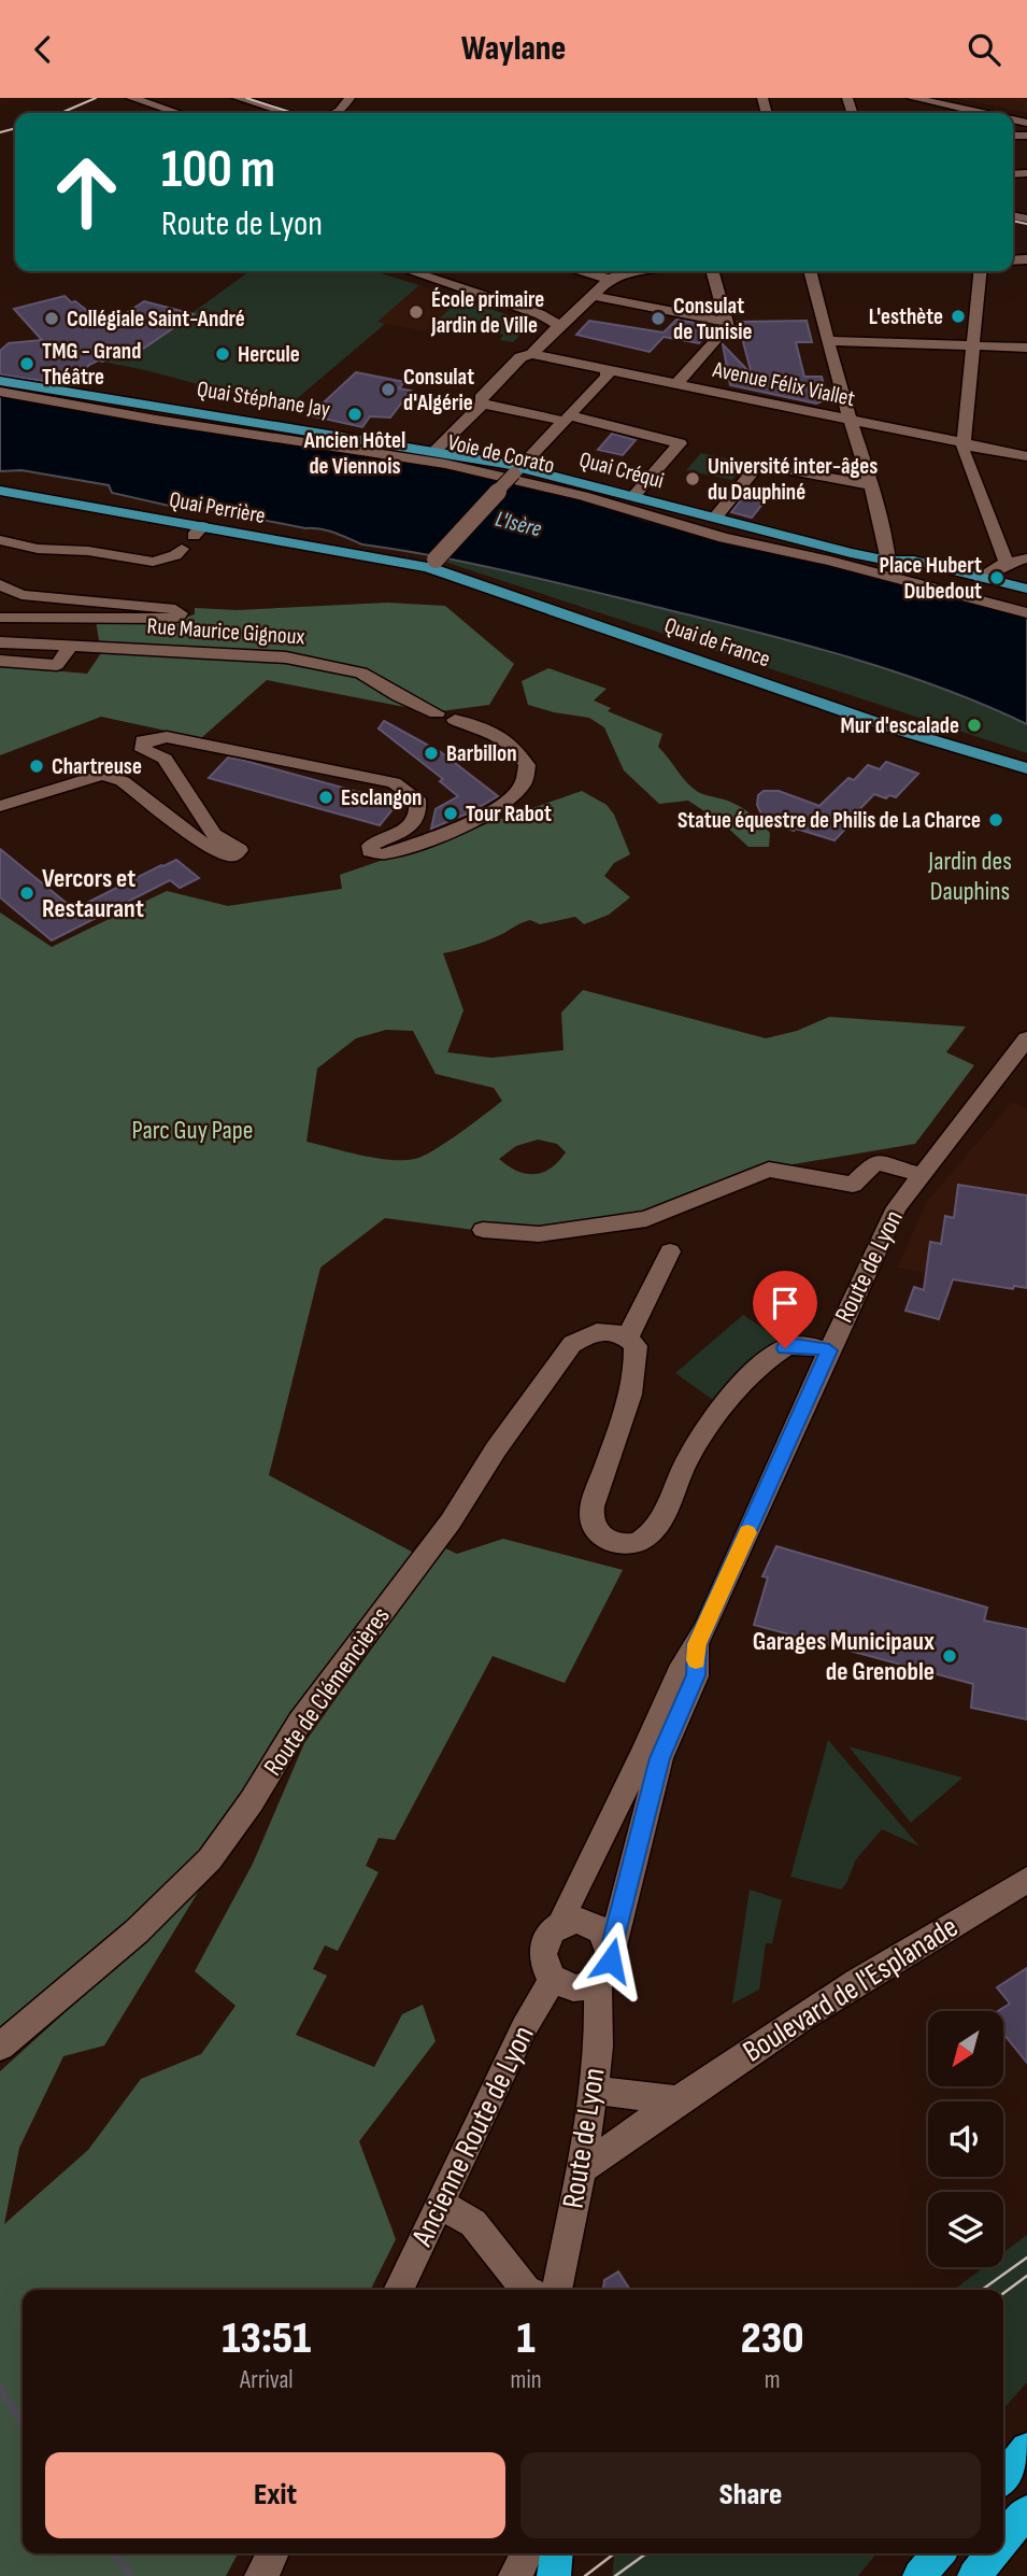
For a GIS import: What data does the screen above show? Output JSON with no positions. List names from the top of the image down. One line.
{"streets":{"main road":["Quai Stéphane Jay","Quai Créqui","Quai Perrière","Quai de France"],"street":["Avenue Félix Viallet","Voie de Corato","Rue Maurice Gignoux","Route de Lyon","Route de Clémencières","Boulevard de l'Esplanade","Ancienne Route de Lyon"]},"crossings":[["Quai Stéphane Jay","Quai Créqui"],["Quai Perrière","Quai de France"],["Route de Lyon","Boulevard de l'Esplanade"],["Route de Lyon","Ancienne Route de Lyon"]],"water":["L'Isère"],"parks":["Jardin des Dauphins","Parc Guy Pape"],"places":["École primaire Jardin de Ville","L'esthète","Collégiale Saint-André","Consulat de Tunisie","Hercule","TMG - Grand Théâtre","Consulat d'Algérie","Ancien Hôtel de Viennois","Université inter-âges du Dauphiné","Place Hubert Dubedout","Mur d'escalade","Barbillon","Chartreuse","Esclangon","Tour Rabot","Statue équestre de Philis de La Charce","Vercors et Restaurant","Garages Municipaux de Grenoble"],"north":"bottom left","page":{"header":"Waylane","turn":["100 m","Route de Lyon"],"eta":["13:51","Arrival","1","min","230","m"],"buttons":["Exit","Share"]}}
